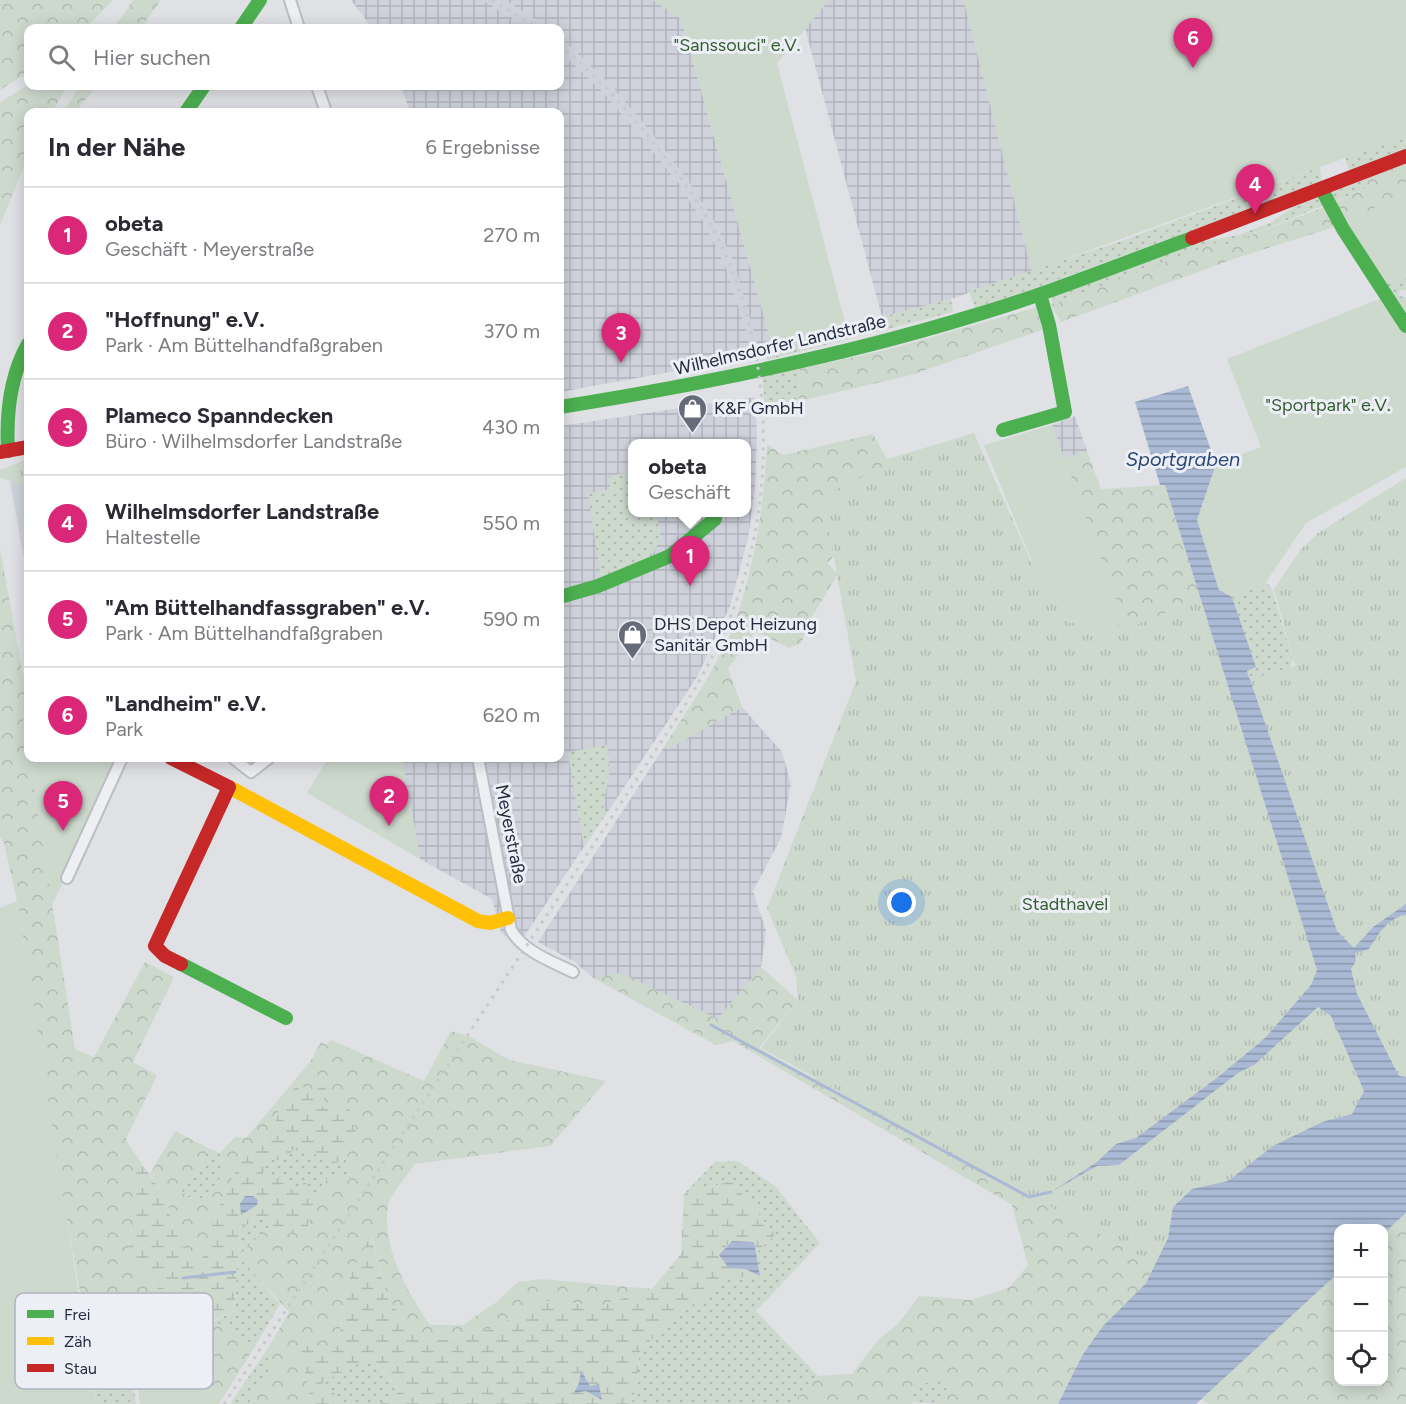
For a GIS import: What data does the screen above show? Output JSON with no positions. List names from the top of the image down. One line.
{"streets":{"street":["Wilhelmsdorfer Landstraße","Meyerstraße"]},"water":["Sportgraben"],"parks":["\"Sanssouci\" e.V.","\"Sportpark\" e.V.","Stadthavel"],"places":{"shop":["K&F GmbH","DHS Depot Heizung Sanitär GmbH"]},"legend":["Frei","Zäh","Stau"],"page":{"pins":["6","4","3","1","2","5"],"search":"Hier suchen","heading":["In der Nähe","6 Ergebnisse"],"list":[{"mark":"1","name":"obeta","note":"Geschäft · Meyerstraße","value":"270 m"},{"mark":"2","name":"\"Hoffnung\" e.V.","note":"Park · Am Büttelhandfaßgraben","value":"370 m"},{"mark":"3","name":"Plameco Spanndecken","note":"Büro · Wilhelmsdorfer Landstraße","value":"430 m"},{"mark":"4","name":"Wilhelmsdorfer Landstraße","note":"Haltestelle","value":"550 m"},{"mark":"5","name":"\"Am Büttelhandfassgraben\" e.V.","note":"Park · Am Büttelhandfaßgraben","value":"590 m"},{"mark":"6","name":"\"Landheim\" e.V.","note":"Park","value":"620 m"}],"popup":["obeta","Geschäft"],"map_buttons":["+","−"]}}
